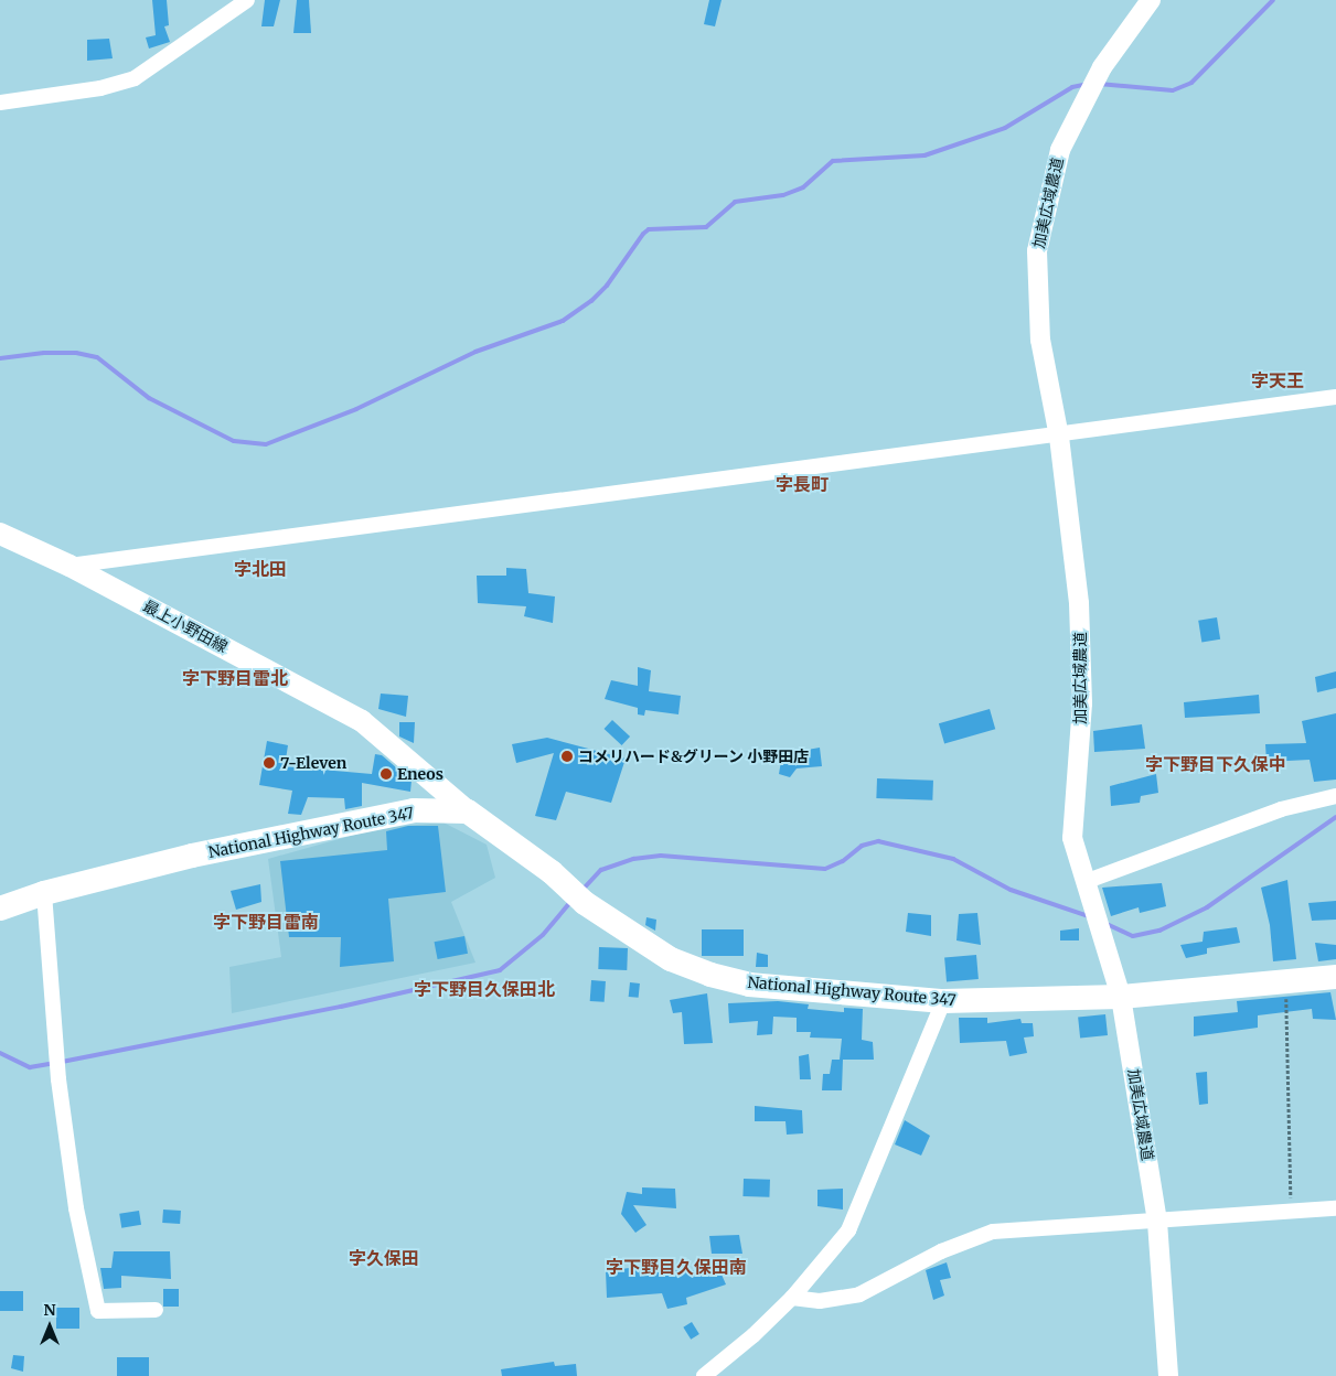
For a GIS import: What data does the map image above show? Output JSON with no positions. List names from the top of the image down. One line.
{"streets":{"highway":["National Highway Route 347"],"main road":["最上小野田線"],"street":["加美広域農道"]},"crossings":[["加美広域農道","National Highway Route 347"],["最上小野田線","National Highway Route 347"]],"districts":["字天王","字長町","字北田","字下野目雷北","字下野目下久保中","字下野目雷南","字下野目久保田北","字久保田","字下野目久保田南"],"places":["コメリハード&グリーン 小野田店","7-Eleven","Eneos"],"north":"top"}
